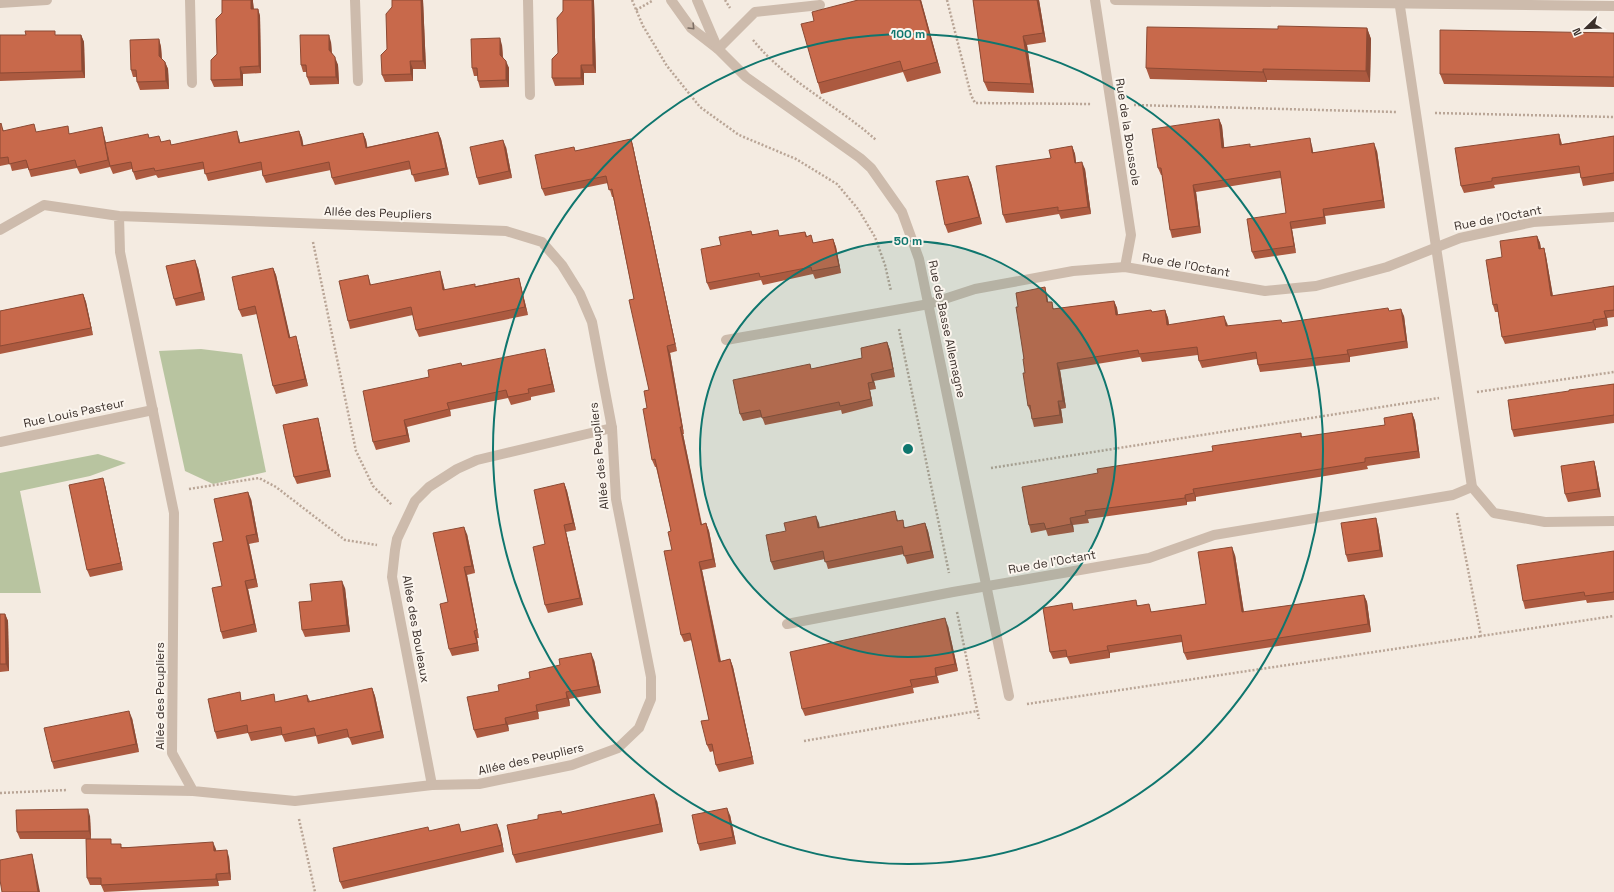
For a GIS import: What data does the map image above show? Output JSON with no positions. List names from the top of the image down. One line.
{"streets":{"street":["Rue de la Boussole","Allée des Peupliers","Rue de l'Octant","Rue de Basse Allemagne","Rue Louis Pasteur","Allée des Bouleaux"]},"crossings":[["Rue de la Boussole","Rue de l'Octant"],["Allée des Peupliers","Rue Louis Pasteur"],["Allée des Peupliers","Allée des Bouleaux"],["Rue de l'Octant","Rue de Basse Allemagne"]],"north":"bottom left","rings":["100 m","50 m"]}
